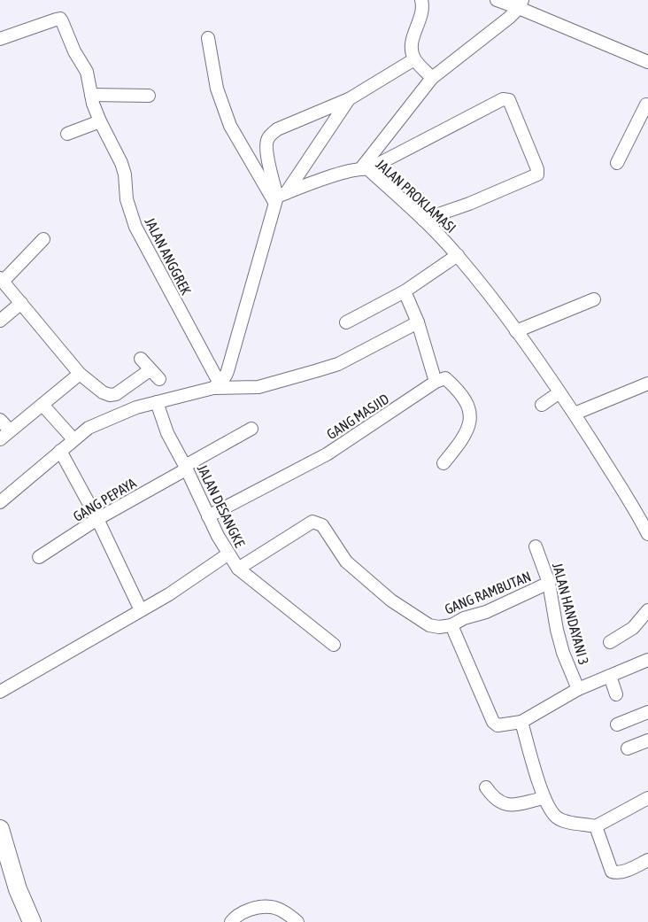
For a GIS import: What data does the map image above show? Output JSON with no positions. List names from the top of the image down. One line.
{"streets":{"street":["JALAN PROKLAMASI","JALAN ANGGREK","GANG MASJID","GANG PEPAYA","JALAN DESANGKE","GANG RAMBUTAN","JALAN HANDAYANI 3"]},"crossings":[["GANG MASJID","JALAN DESANGKE"],["GANG PEPAYA","JALAN DESANGKE"],["JALAN DESANGKE","GANG RAMBUTAN"],["GANG RAMBUTAN","JALAN HANDAYANI 3"]]}
